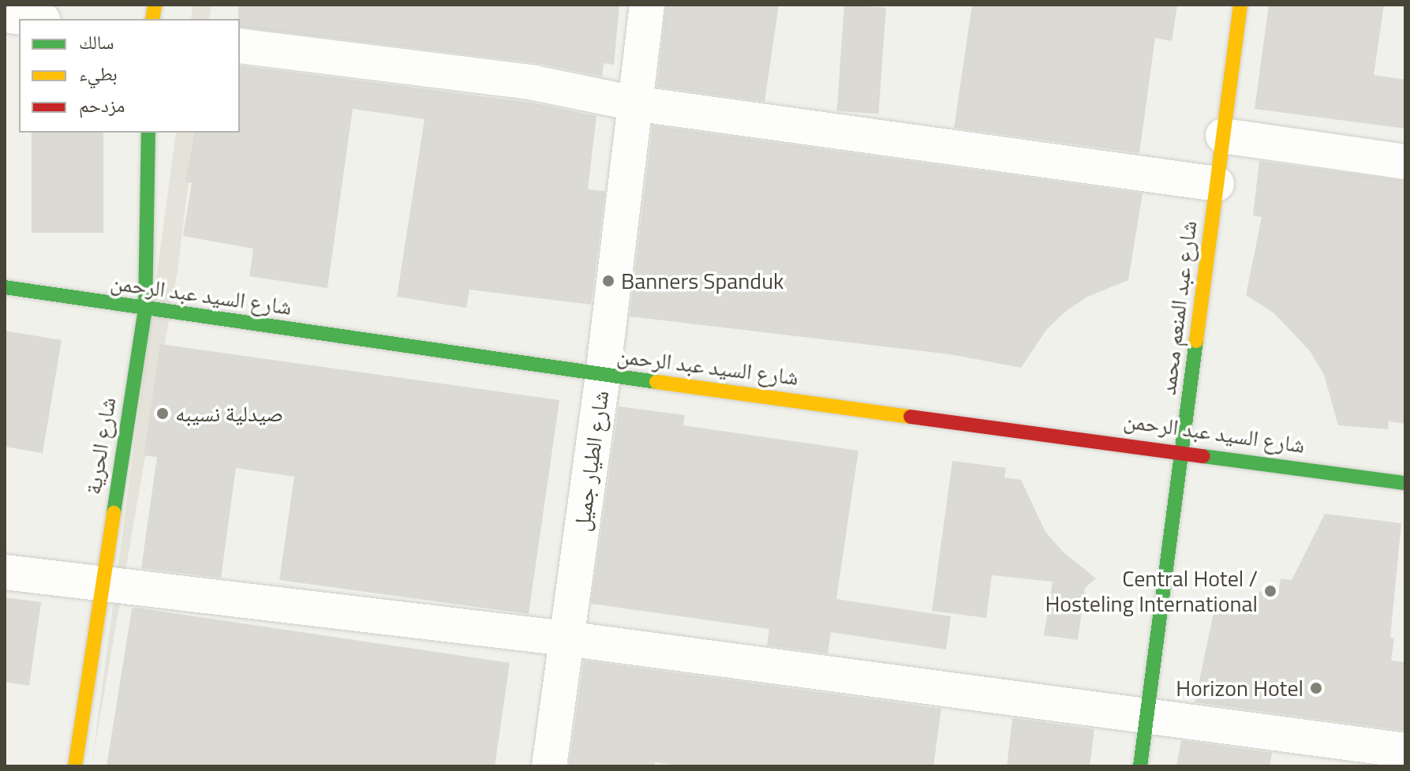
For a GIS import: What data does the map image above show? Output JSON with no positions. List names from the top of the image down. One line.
{"streets":{"street":["شارع السيد عبد الرحمن","شارع عبد المنعم محمد","شارع الحرية","شارع الطيار جميل"]},"crossings":[["شارع السيد عبد الرحمن","شارع عبد المنعم محمد"],["شارع السيد عبد الرحمن","شارع الحرية"],["شارع السيد عبد الرحمن","شارع الطيار جميل"]],"places":["Banners Spanduk","صيدلية نسيبه","Central Hotel / Hosteling International","Horizon Hotel"],"legend":["سالك","بطيء","مزدحم"]}
